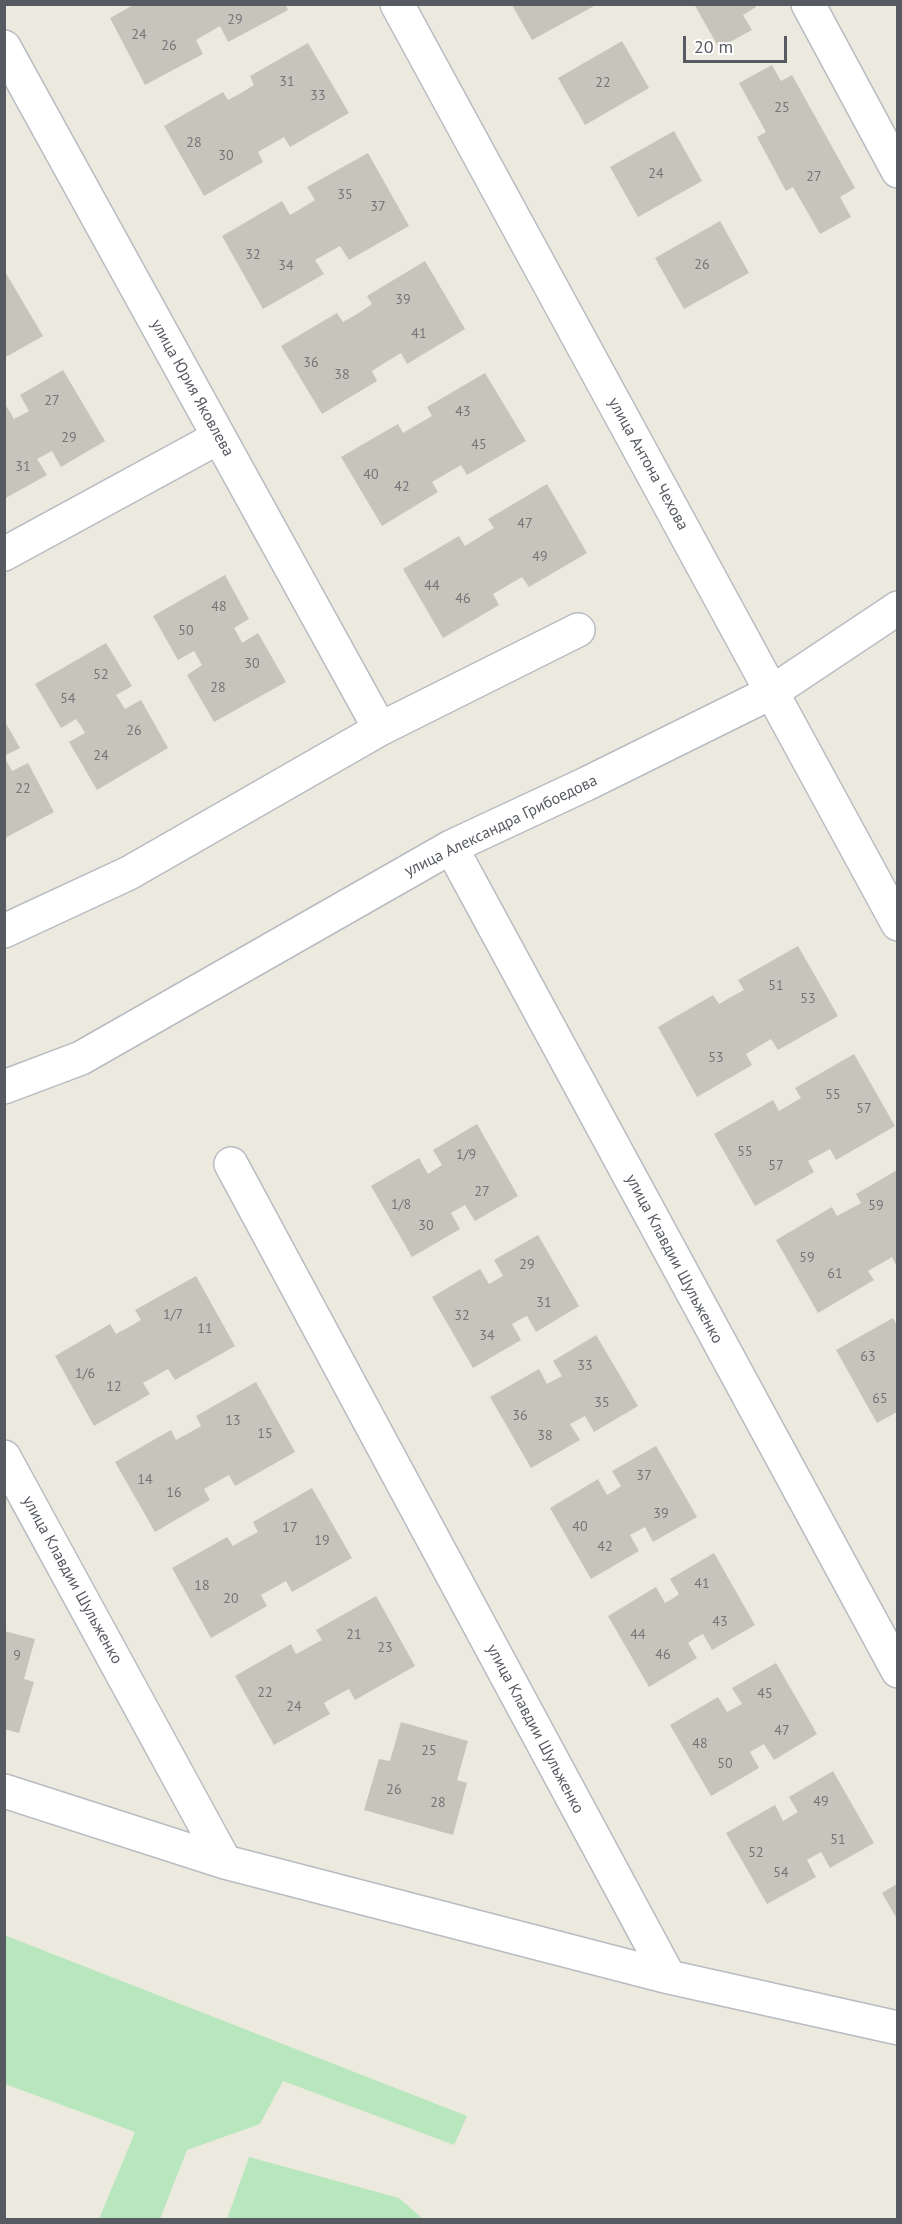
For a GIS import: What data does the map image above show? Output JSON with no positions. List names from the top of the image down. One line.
{"streets":{"street":["улица Юрия Яковлева","улица Антона Чехова","улица Александра Грибоедова","улица Клавдии Шульженко"]},"crossings":[["улица Антона Чехова","улица Александра Грибоедова"],["улица Александра Грибоедова","улица Клавдии Шульженко"]],"house_numbers":["29","24","26","31","22","33","25","28","30","24","27","35","37","32","26","34","39","41","36","38","27","43","29","45","31","40","42","47","49","44","46","48","50","30","52","28","54","26","24","22","51","53","53","55","57","55","1/9","57","27","1/8","59","30","59","29","61","31","1/7","32","11","34","63","33","1/6","12","65","35","36","13","15","38","37","14","16","39","40","17","19","42","41","18","20","43","21","44","23","46","9","22","45","24","47","48","25","50","26","49","28","51","52","54"],"scale_bar":"20 m"}
